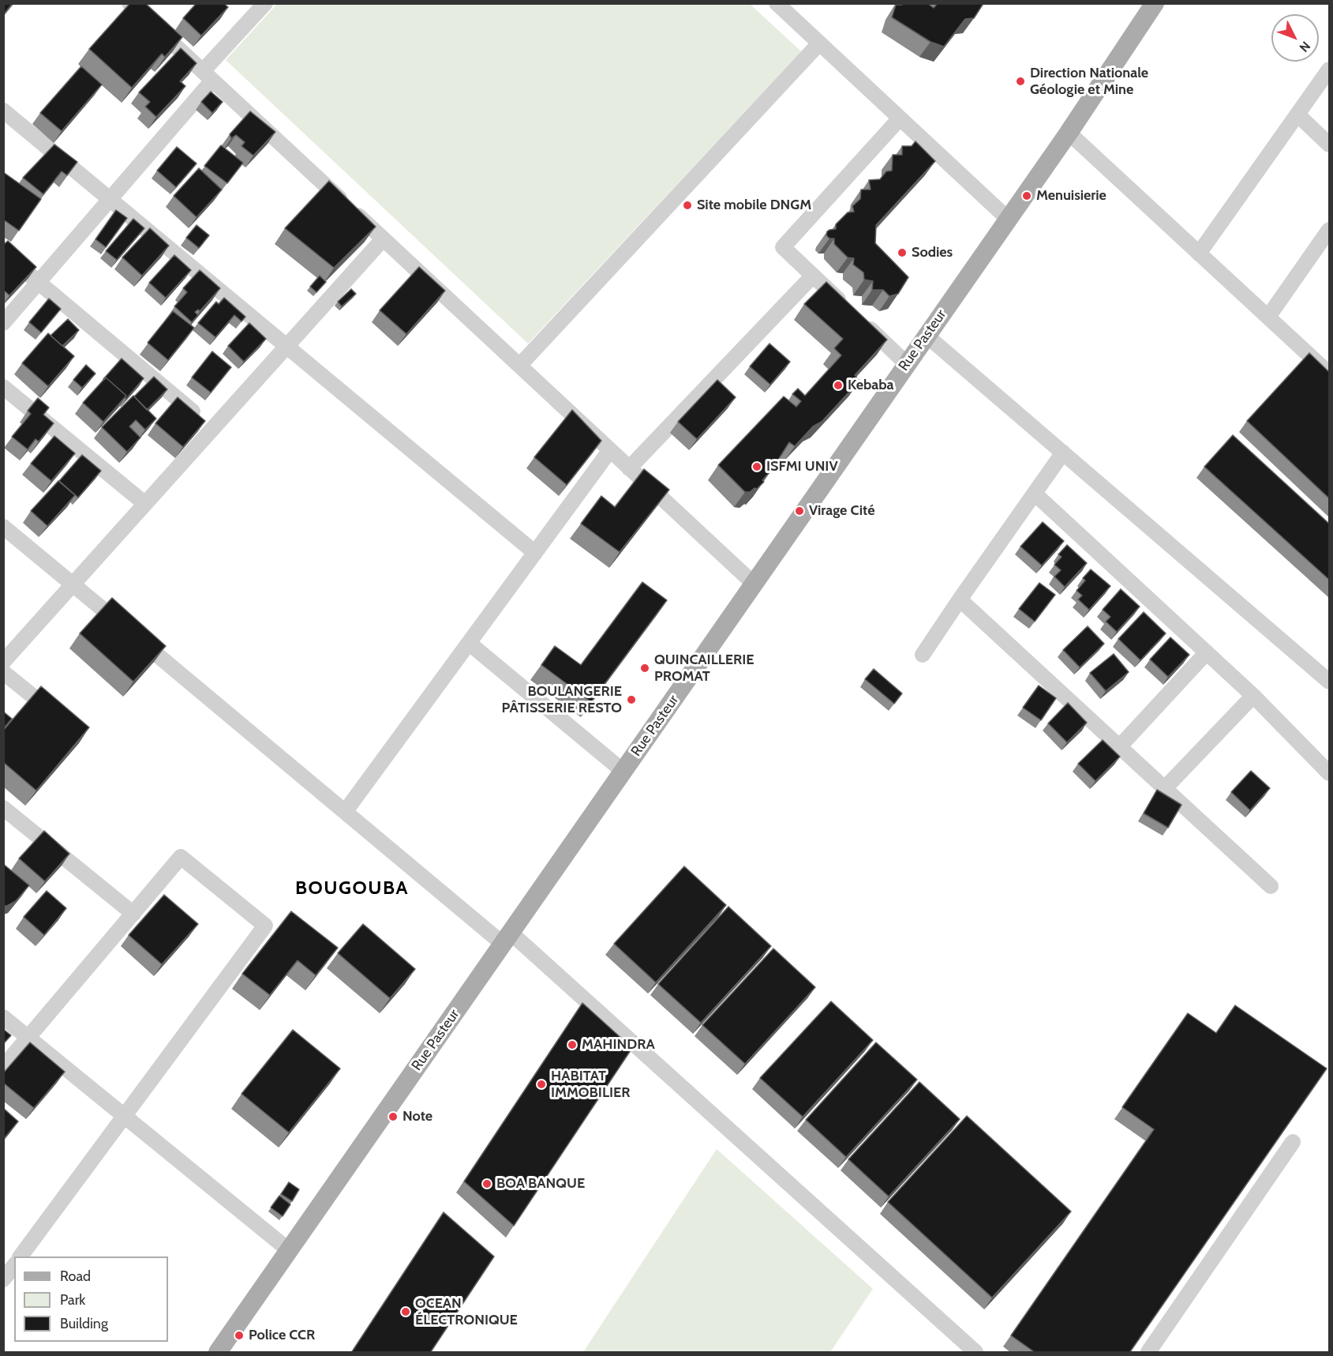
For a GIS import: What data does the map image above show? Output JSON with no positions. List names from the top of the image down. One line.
{"streets":{"main road":["Rue Pasteur"]},"districts":["BOUGOUBA"],"places":["Direction Nationale Géologie et Mine","Menuisierie","Site mobile DNGM","Sodies","Kebaba","ISFMI UNIV","Virage Cité","QUINCAILLERIE PROMAT","BOULANGERIE PÂTISSERIE RESTO","MAHINDRA","HABITAT IMMOBILIER","Note","BOA BANQUE","OCEAN ÉLECTRONIQUE","Police CCR"],"legend":["Road","Park","Building"],"north":"bottom right"}
